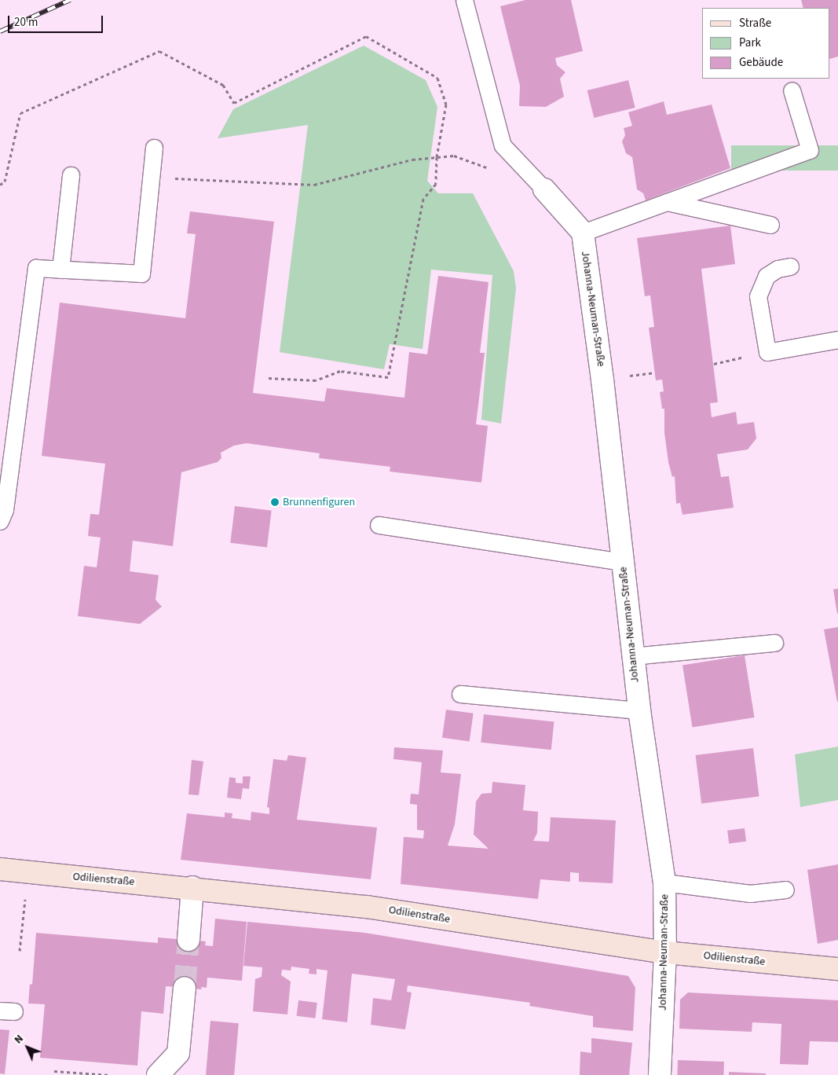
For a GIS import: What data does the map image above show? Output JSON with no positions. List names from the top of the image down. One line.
{"streets":{"main road":["Odilienstraße"],"street":["Johanna-Neuman-Straße"]},"crossings":[["Johanna-Neuman-Straße","Odilienstraße"]],"places":["Brunnenfiguren"],"legend":["Straße","Park","Gebäude"],"scale_bar":"20 m","north":"top left"}
